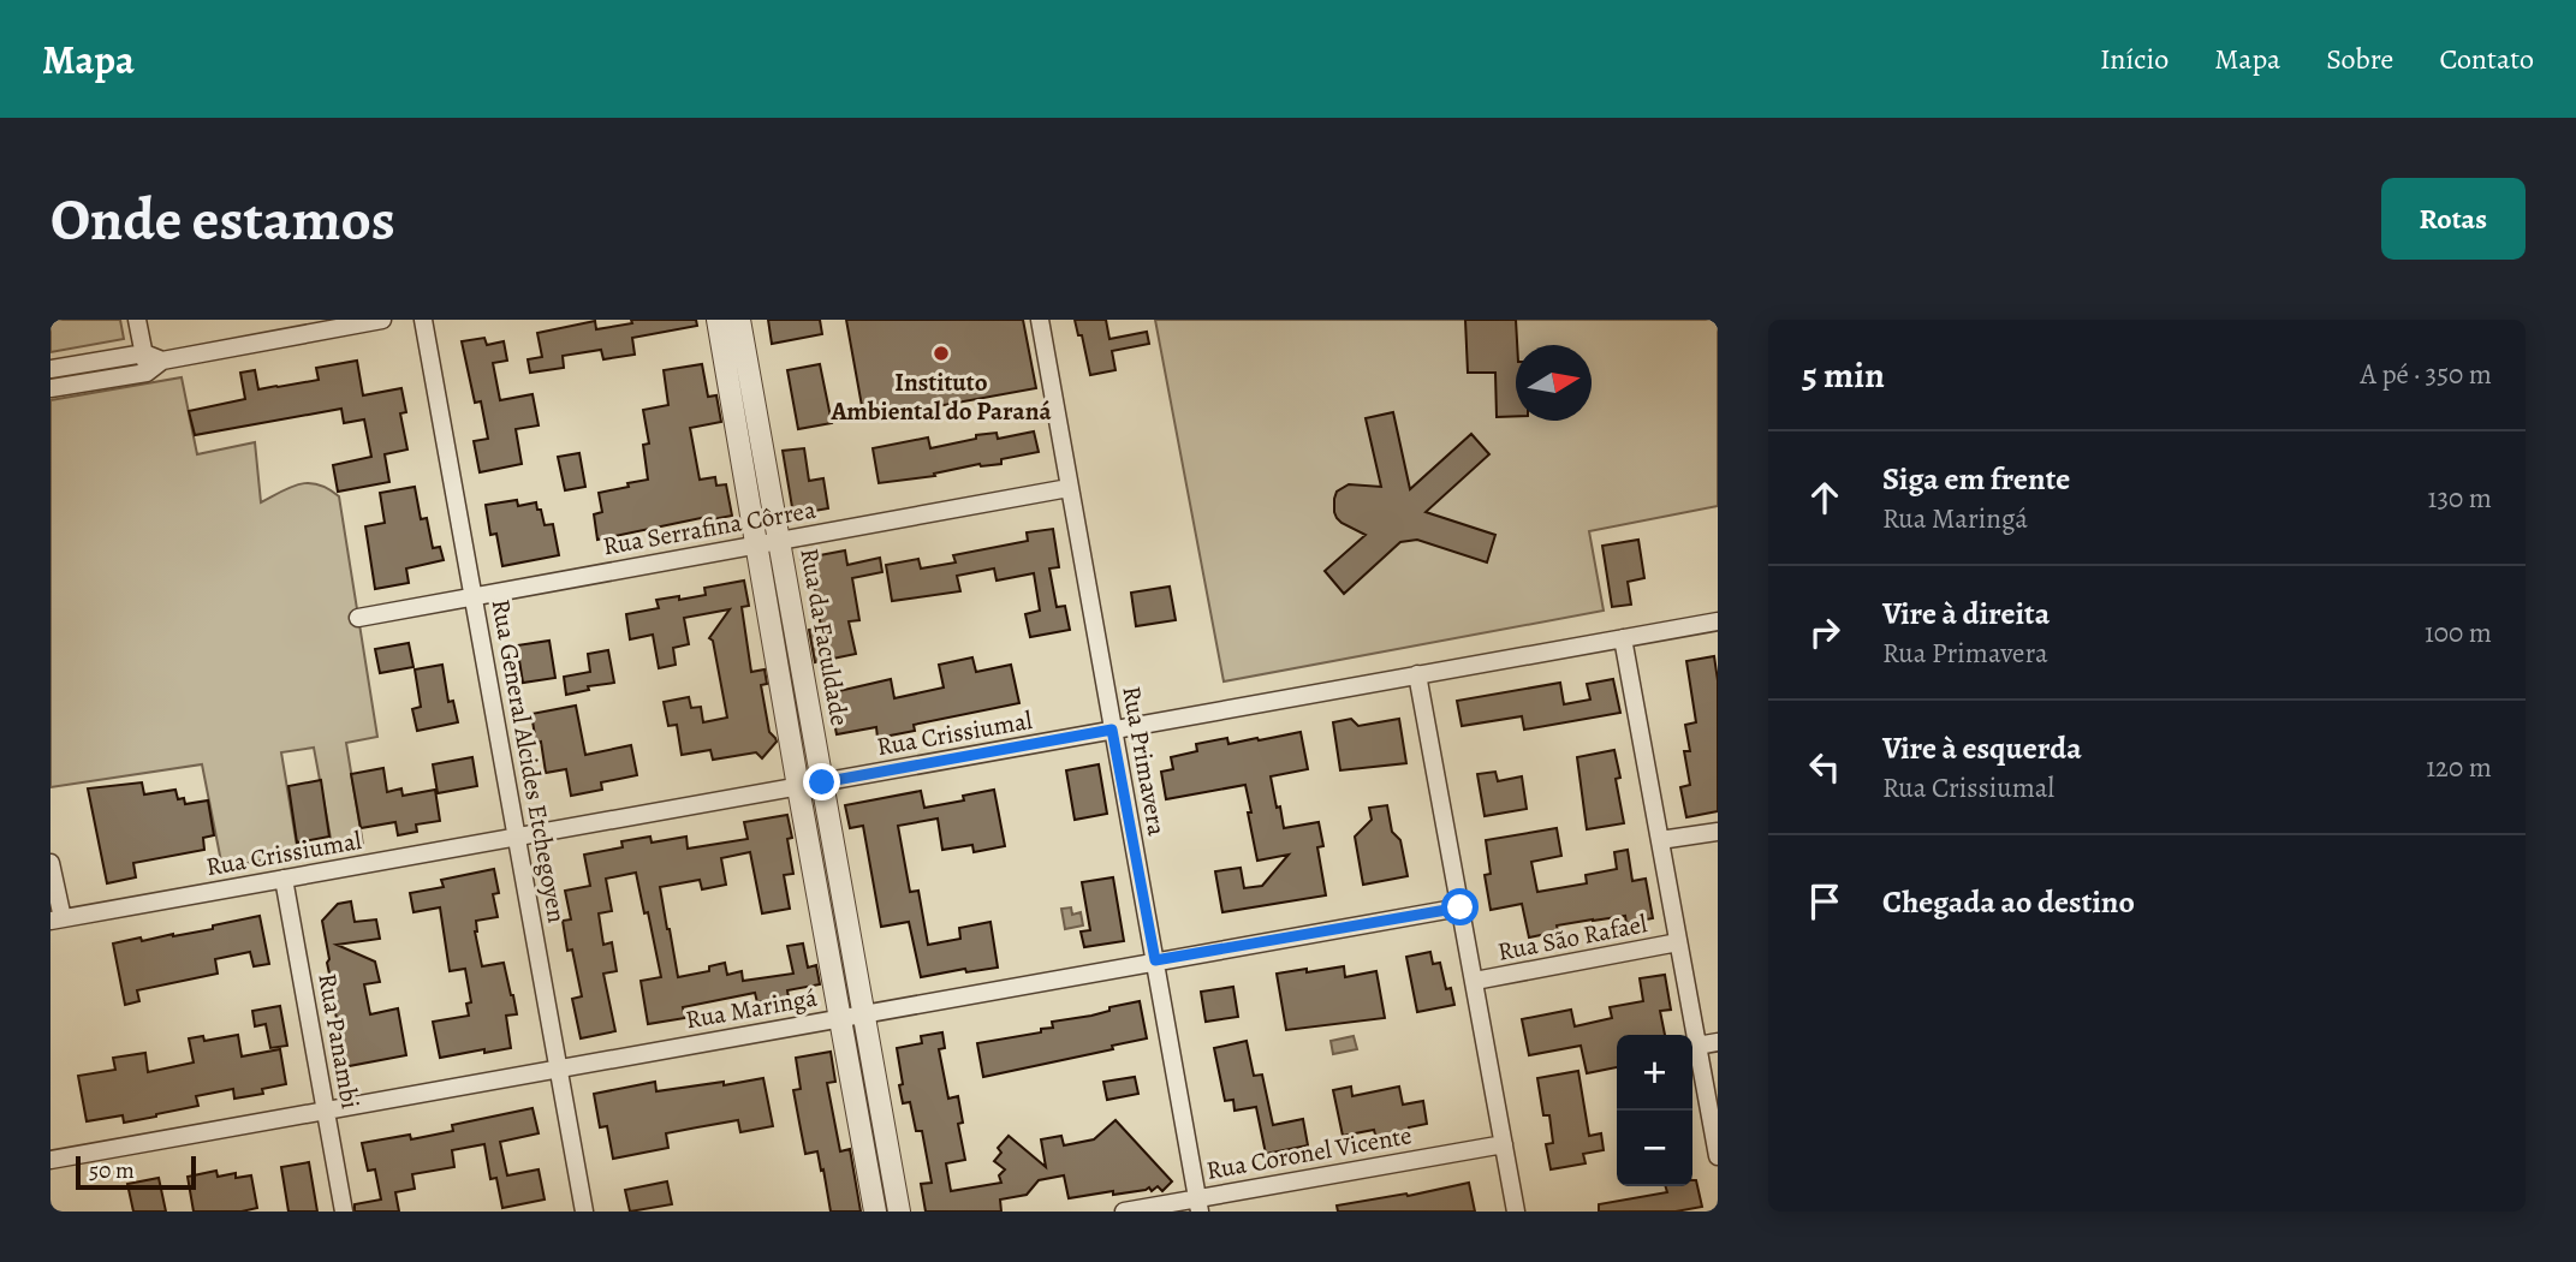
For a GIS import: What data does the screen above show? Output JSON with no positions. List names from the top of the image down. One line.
{"streets":{"street":["Rua Serrafina Côrrea","Rua da Faculdade","Rua Crissiumal","Rua General Alcides Etchegoyen","Rua Primavera","Rua São Rafael","Rua Maringá","Rua Panambi","Rua Coronel Vicente"]},"crossings":[["Rua Serrafina Côrrea","Rua da Faculdade"],["Rua Serrafina Côrrea","Rua General Alcides Etchegoyen"],["Rua Serrafina Côrrea","Rua Primavera"],["Rua da Faculdade","Rua Crissiumal"],["Rua da Faculdade","Rua Maringá"],["Rua Crissiumal","Rua General Alcides Etchegoyen"],["Rua Crissiumal","Rua Primavera"],["Rua Crissiumal","Rua Panambi"],["Rua General Alcides Etchegoyen","Rua Maringá"],["Rua Primavera","Rua Maringá"],["Rua Primavera","Rua Coronel Vicente"],["Rua Maringá","Rua Panambi"]],"places":["Instituto Ambiental do Paraná"],"scale_bar":"50 m","north":"right","page":{"header":"Mapa","nav":["Início","Mapa","Sobre","Contato"],"buttons":"Rotas","title":"Onde estamos","heading":["5 min","A pé · 350 m"],"list":[["Siga em frente","Rua Maringá","130 m"],["Vire à direita","Rua Primavera","100 m"],["Vire à esquerda","Rua Crissiumal","120 m"],"Chegada ao destino"],"map_buttons":["+","−"],"scale":"50 m"}}
